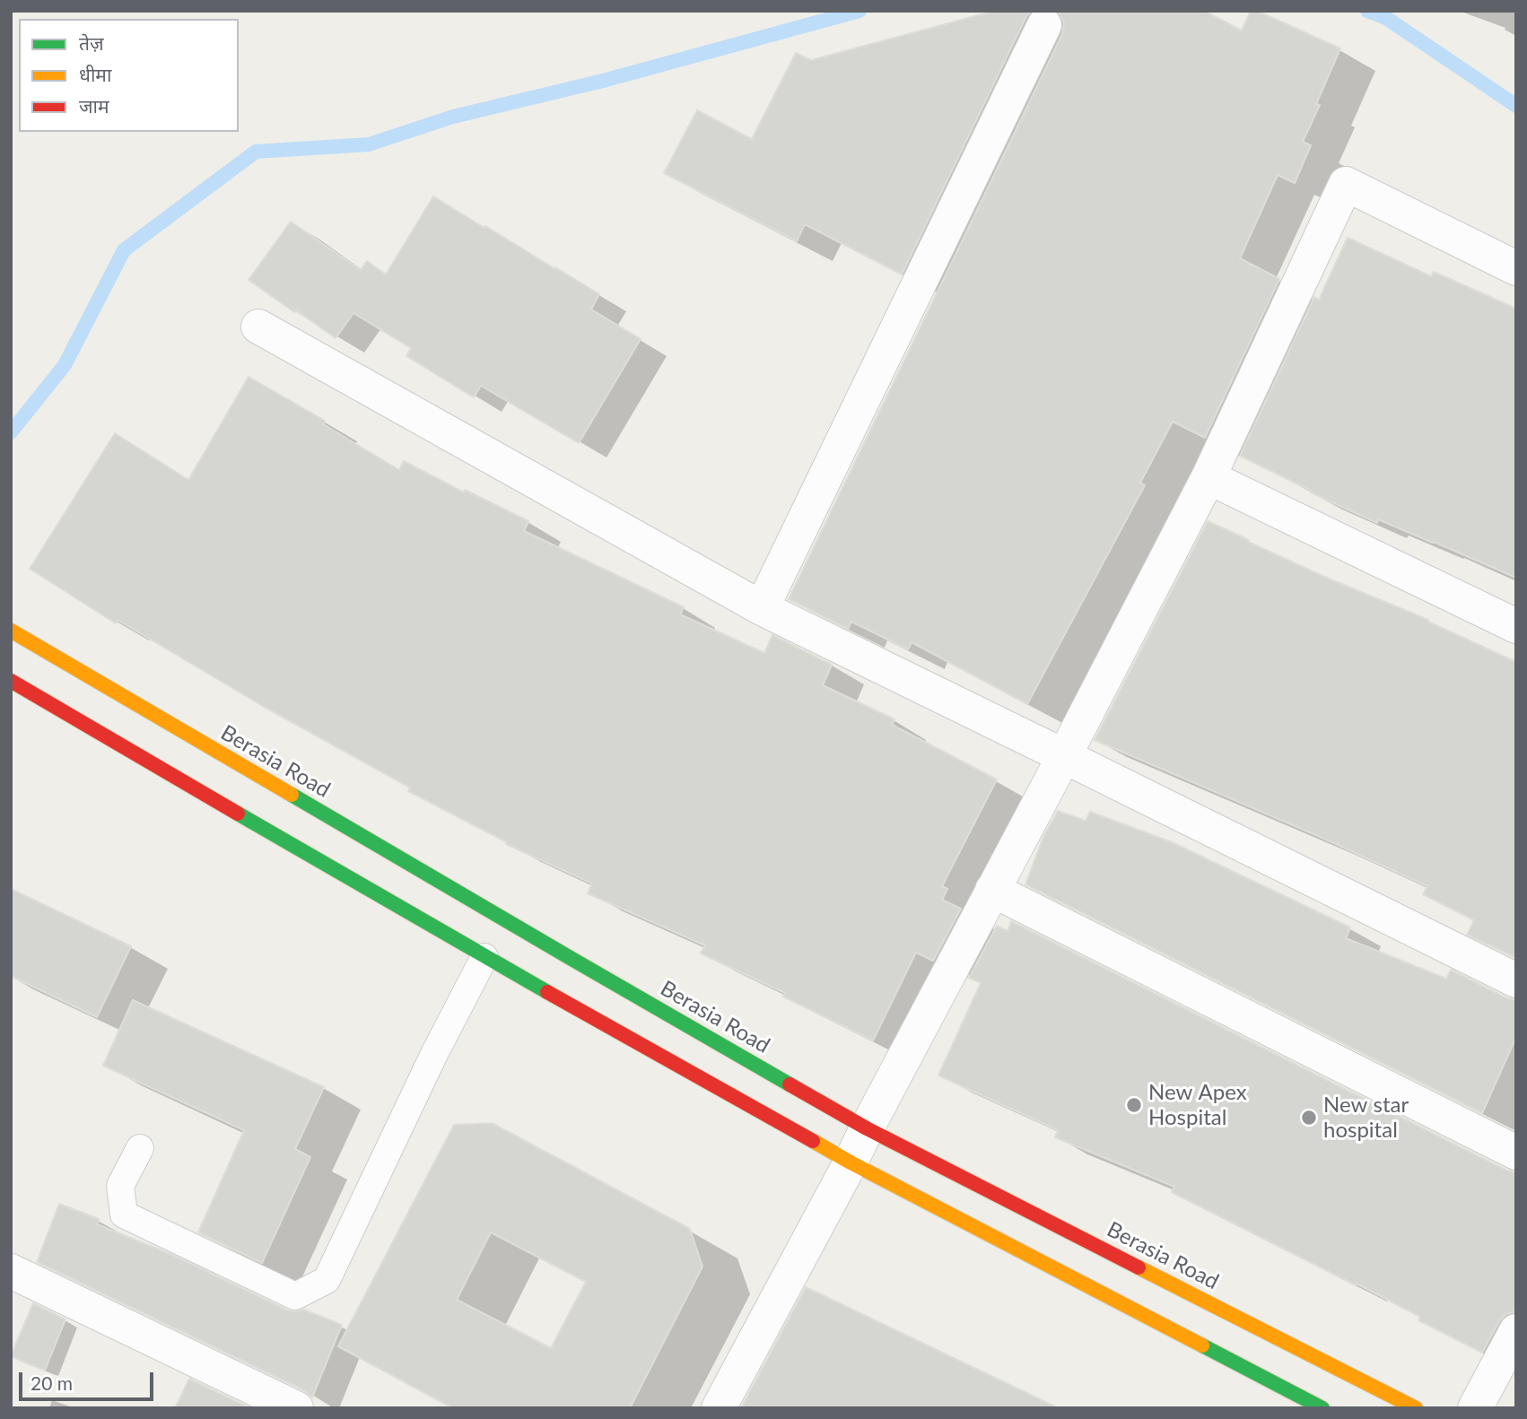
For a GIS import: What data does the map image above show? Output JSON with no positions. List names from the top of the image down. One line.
{"streets":{"main road":["Berasia Road"]},"places":["New Apex Hospital","New star hospital"],"legend":["तेज़","धीमा","जाम"],"scale_bar":"20 m"}
